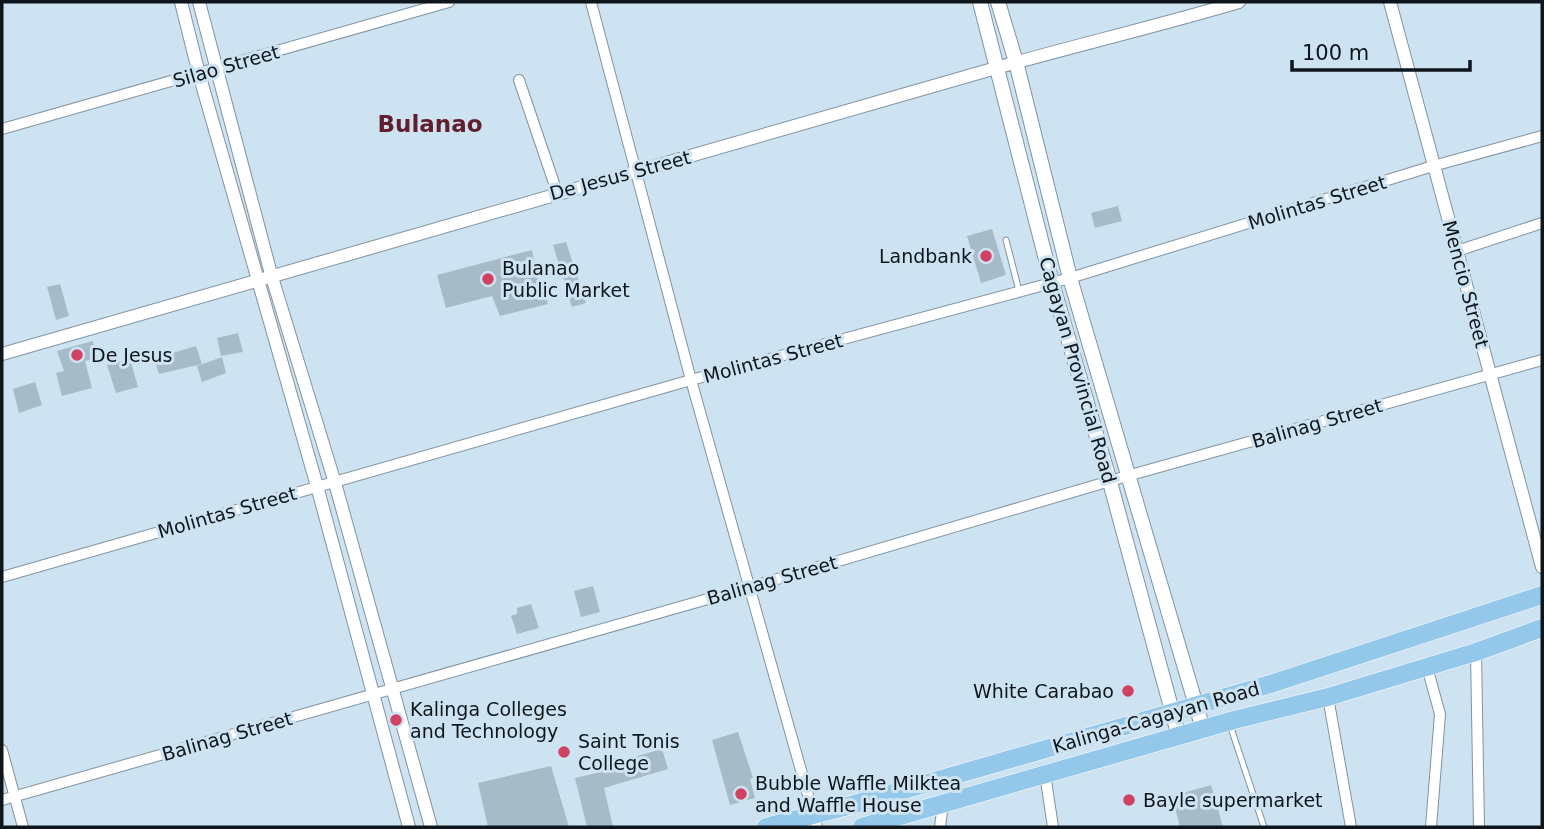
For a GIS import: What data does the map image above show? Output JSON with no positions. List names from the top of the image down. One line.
{"streets":{"highway":["Kalinga-Cagayan Road"],"main road":["Cagayan Provincial Road"],"street":["Silao Street","De Jesus Street","Molintas Street","Mencio Street","Balinag Street"]},"crossings":[["De Jesus Street","Cagayan Provincial Road"],["Molintas Street","Mencio Street"],["Molintas Street","Cagayan Provincial Road"],["Mencio Street","Balinag Street"],["Cagayan Provincial Road","Balinag Street"],["Cagayan Provincial Road","Kalinga-Cagayan Road"]],"districts":["Bulanao"],"places":["Landbank","Bulanao Public Market","De Jesus","White Carabao","Kalinga Colleges and Technology","Saint Tonis College","Bubble Waffle Milktea and Waffle House","Bayle supermarket"],"scale_bar":"100 m"}
